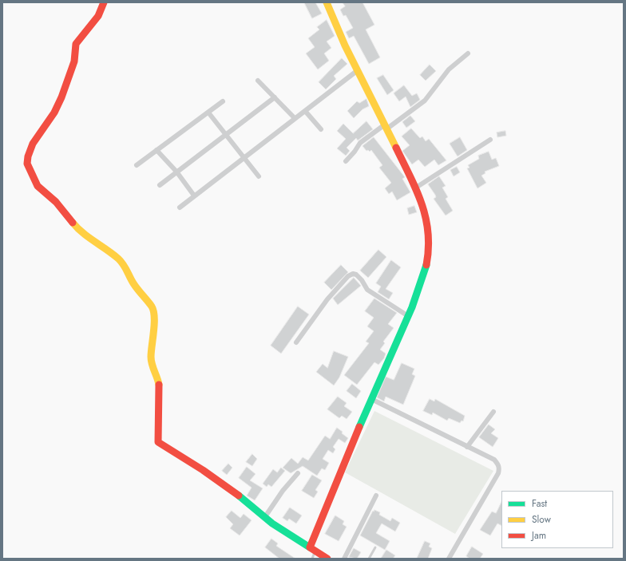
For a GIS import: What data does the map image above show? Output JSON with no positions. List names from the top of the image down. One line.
{"legend":["Fast","Slow","Jam"]}
